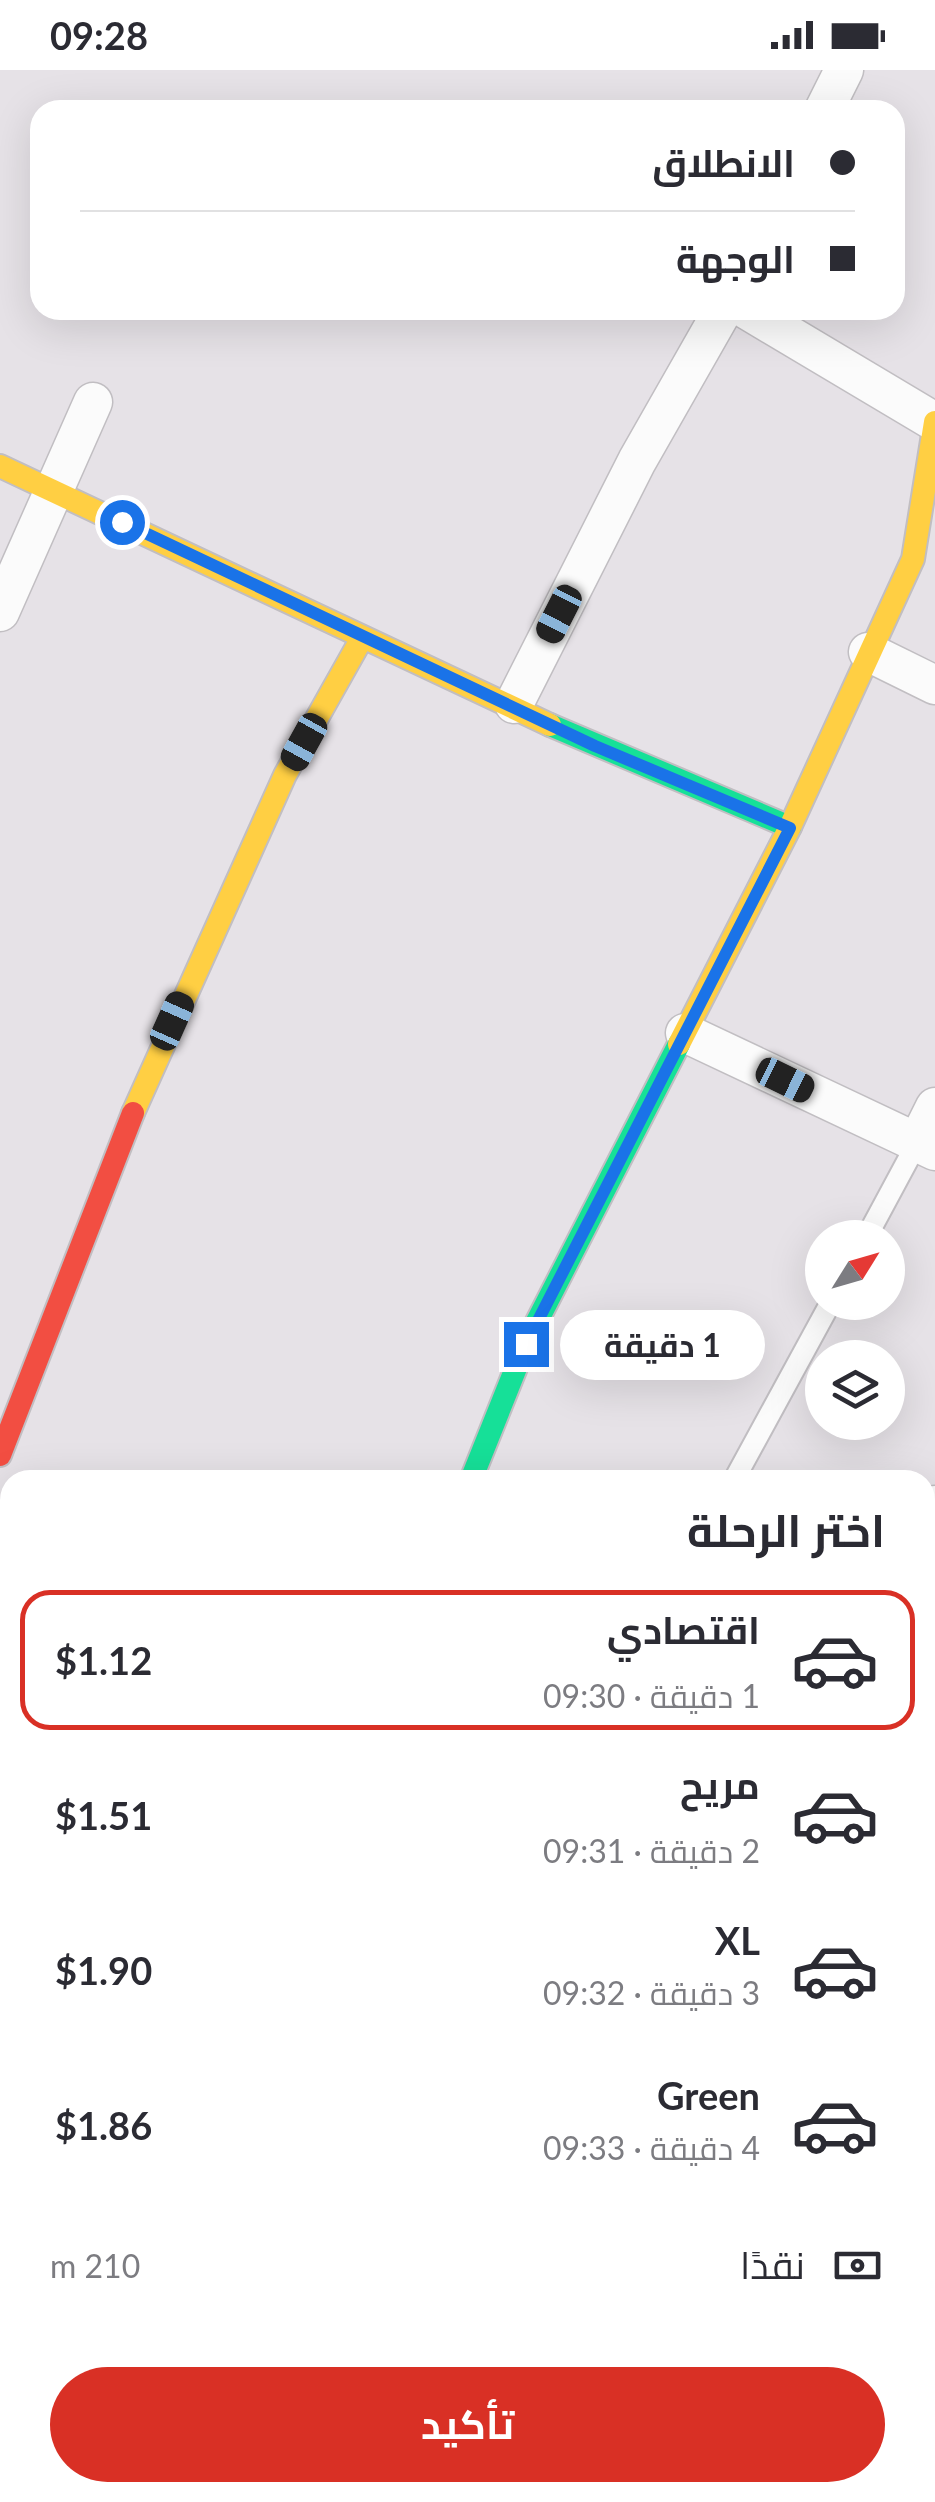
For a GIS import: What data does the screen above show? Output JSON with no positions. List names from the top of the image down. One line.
{"north":"top right","page":{"status":"09:28","banner":["الانطلاق","الوجهة"],"bubble":"1 دقيقة","heading":"اختر الرحلة","list":[{"name":"اقتصادي","note":"1 دقيقة · 09:30","value":"$1.12"},{"name":"مريح","note":"2 دقيقة · 09:31","value":"$1.51"},{"name":"XL","note":"3 دقيقة · 09:32","value":"$1.90"},{"name":"Green","note":"4 دقيقة · 09:33","value":"$1.86"}],"pay":["نقدًا","210 m"],"buttons":"تأكيد"}}
